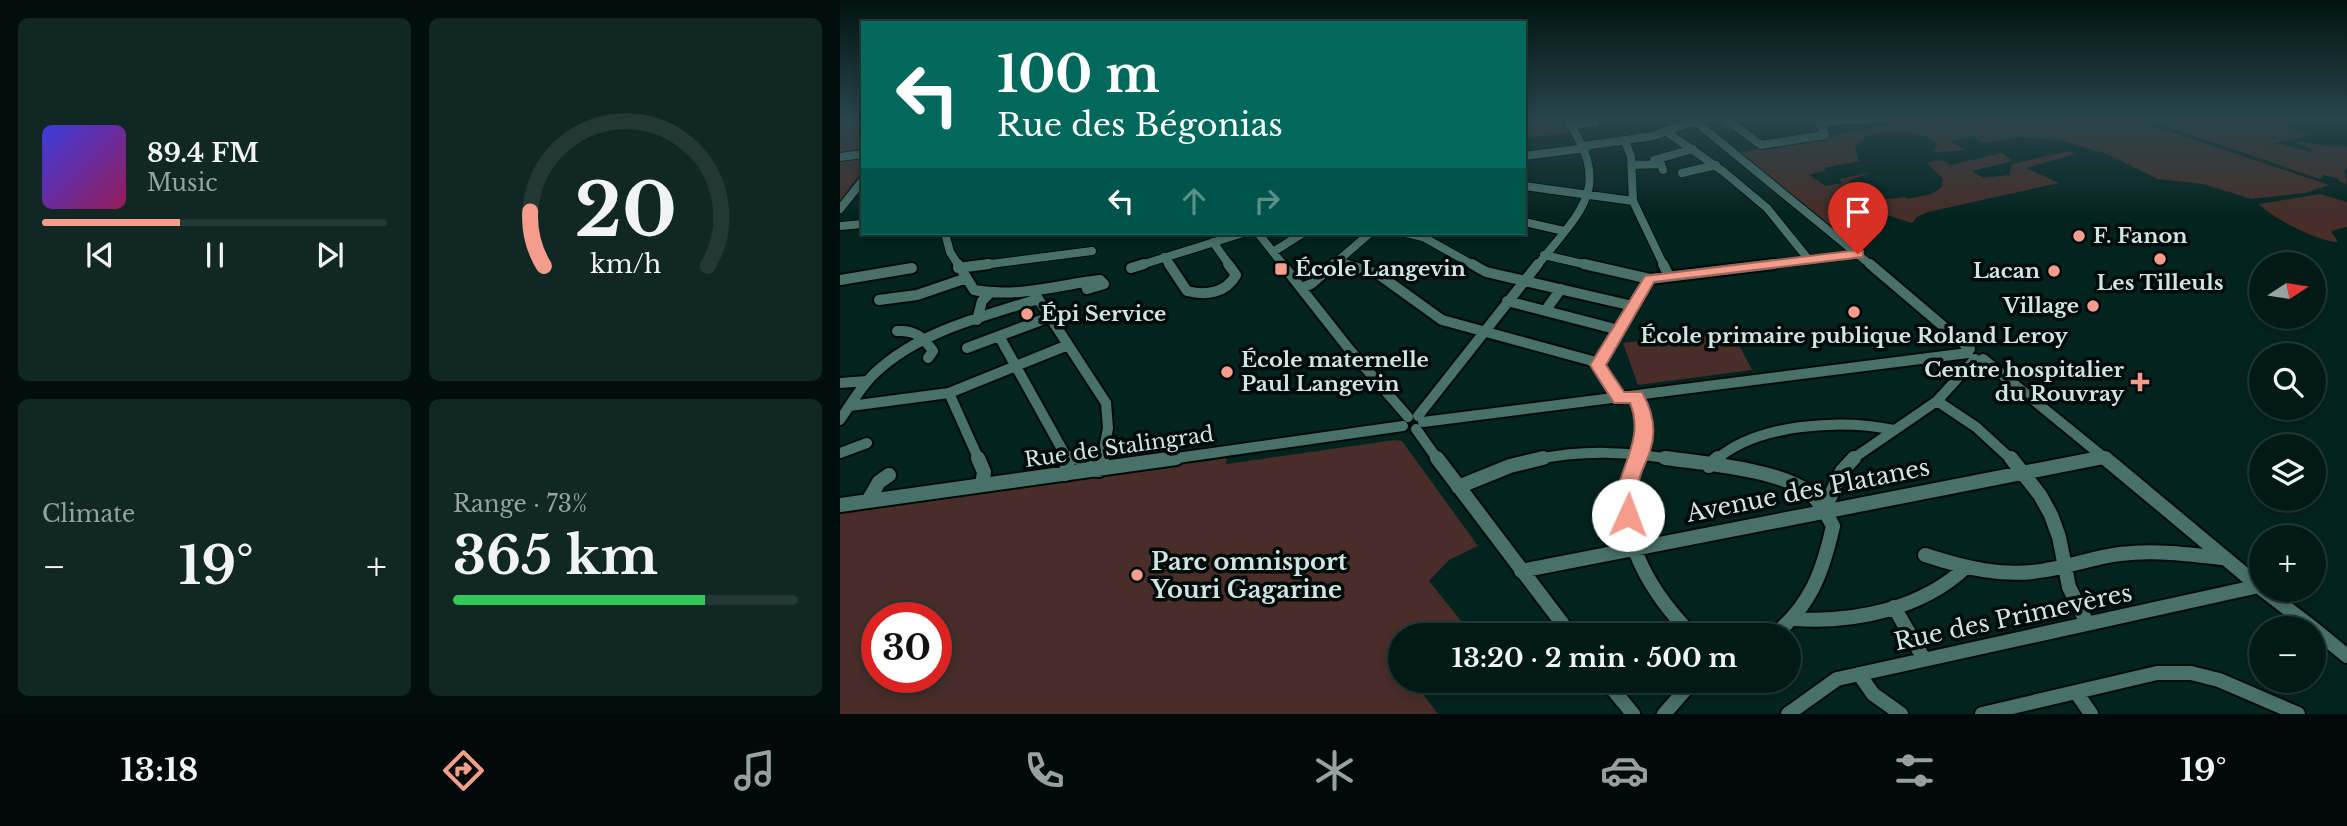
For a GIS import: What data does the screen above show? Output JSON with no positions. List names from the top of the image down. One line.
{"streets":{"street":["Rue de Stalingrad","Avenue des Platanes","Rue des Primevères"]},"places":{"other":["F. Fanon","Les Tilleuls","Lacan","Village","École primaire publique Roland Leroy","Épi Service","École maternelle Paul Langevin","Parc omnisport Youri Gagarine"],"transit":["École Langevin"],"health":["Centre hospitalier du Rouvray"]},"north":"right","page":{"turn":["100 m","Rue des Bégonias"],"song":["89.4 FM","Music"],"map_buttons":["+","−"],"tile":["Climate",["Range · 73%","365 km"]],"heat":["−","19°","+"],"limit":"30","trip":"13:20 · 2 min · 500 m","tabs":["13:18","19°"],"gauge":["20","km/h"]}}
